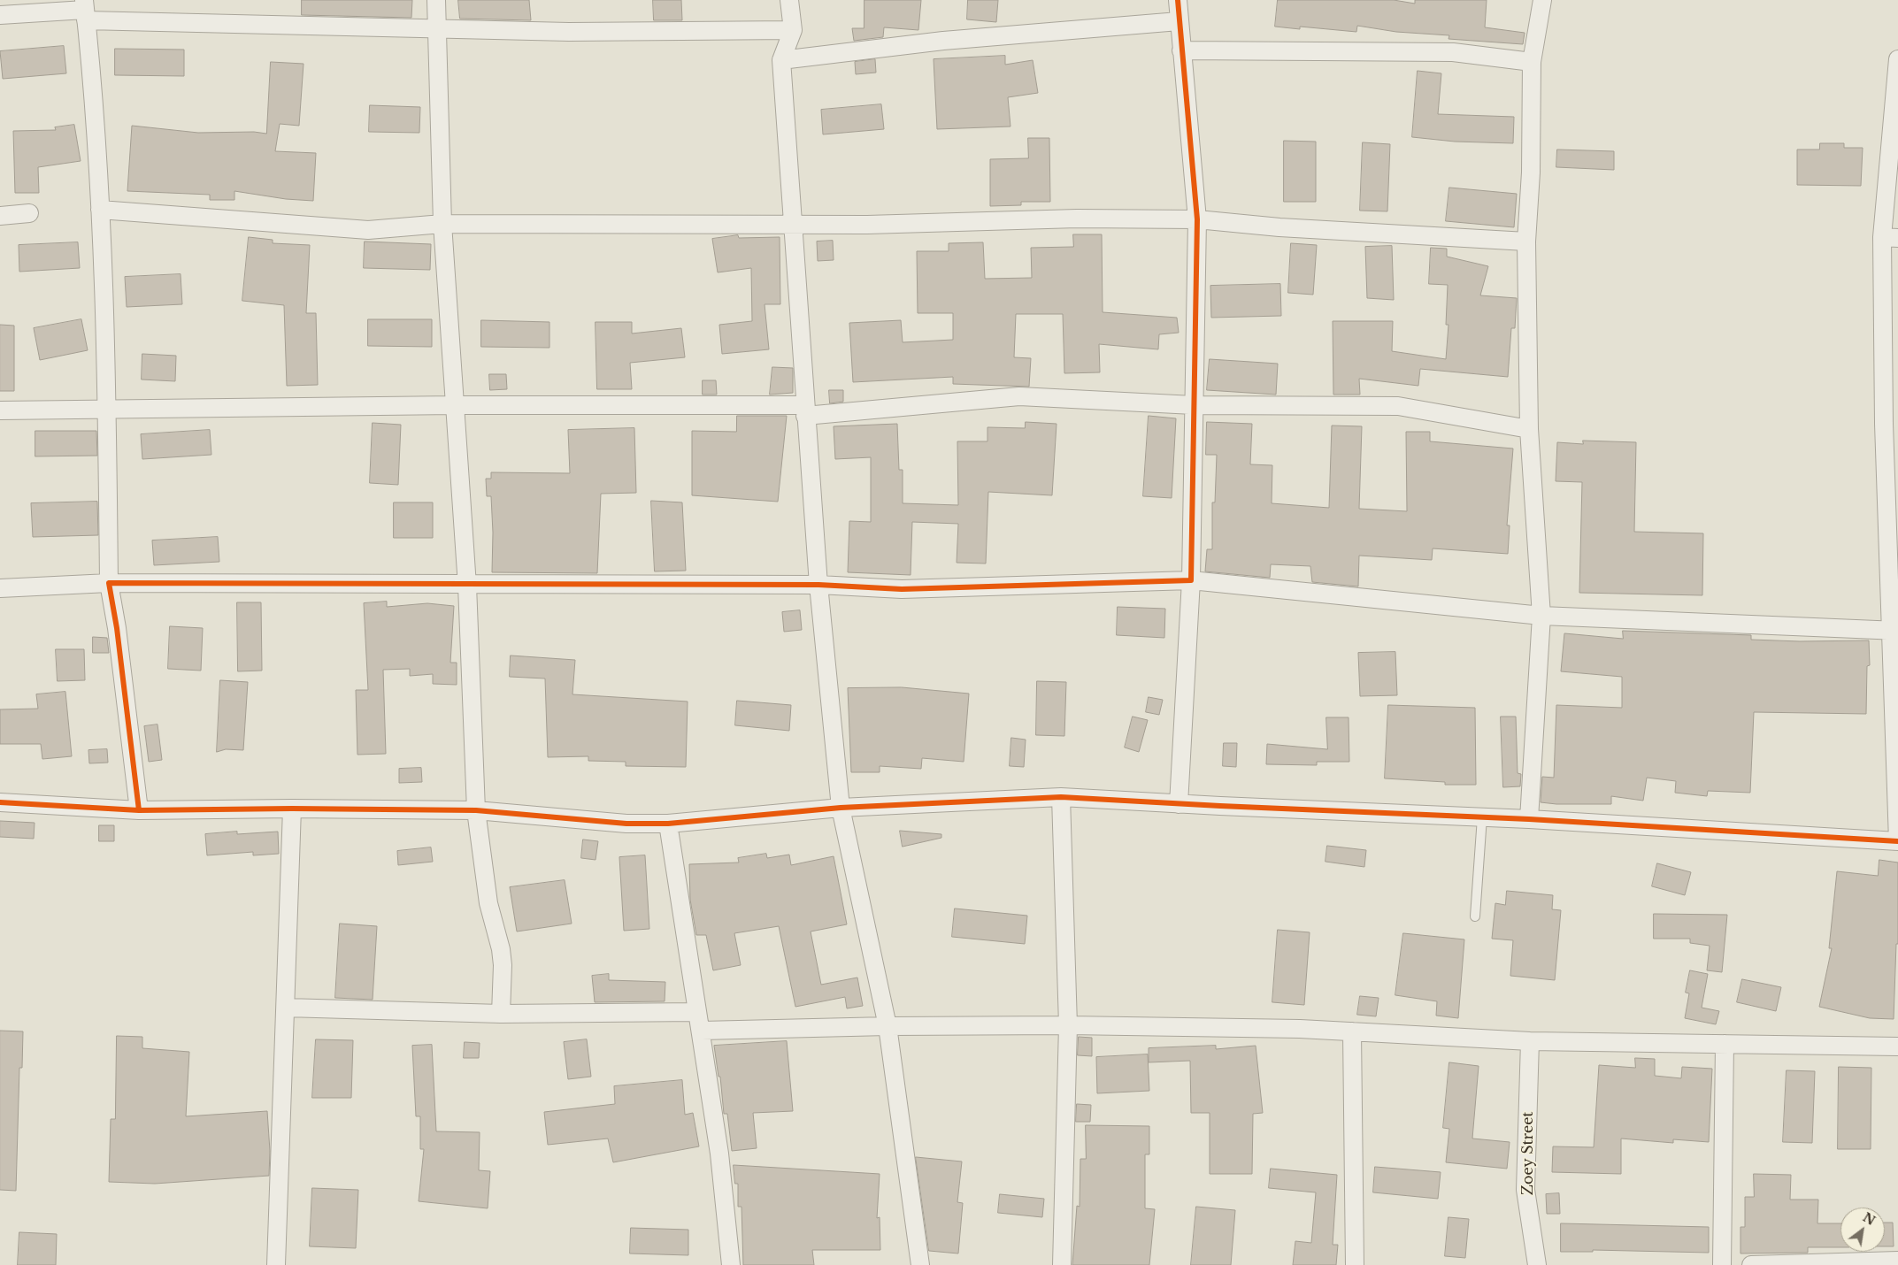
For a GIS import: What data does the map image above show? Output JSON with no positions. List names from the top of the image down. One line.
{"streets":{"street":["Zoey Street"]},"north":"top right"}
